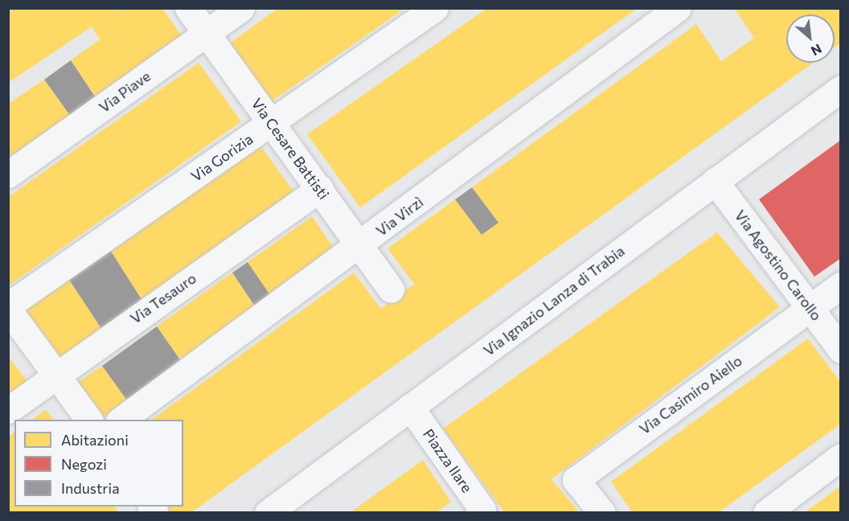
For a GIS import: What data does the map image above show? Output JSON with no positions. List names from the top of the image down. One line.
{"streets":{"street":["Via Piave","Via Cesare Battisti","Via Gorizia","Via Virzì","Via Agostino Carollo","Via Tesauro","Via Ignazio Lanza di Trabia","Via Casimiro Aiello","Piazza Ilare"]},"crossings":[["Via Piave","Via Cesare Battisti"],["Via Cesare Battisti","Via Gorizia"],["Via Cesare Battisti","Via Virzì"],["Via Cesare Battisti","Via Tesauro"],["Via Agostino Carollo","Via Ignazio Lanza di Trabia"],["Via Agostino Carollo","Via Casimiro Aiello"],["Via Ignazio Lanza di Trabia","Piazza Ilare"]],"legend":["Abitazioni","Negozi","Industria"],"north":"bottom right"}
